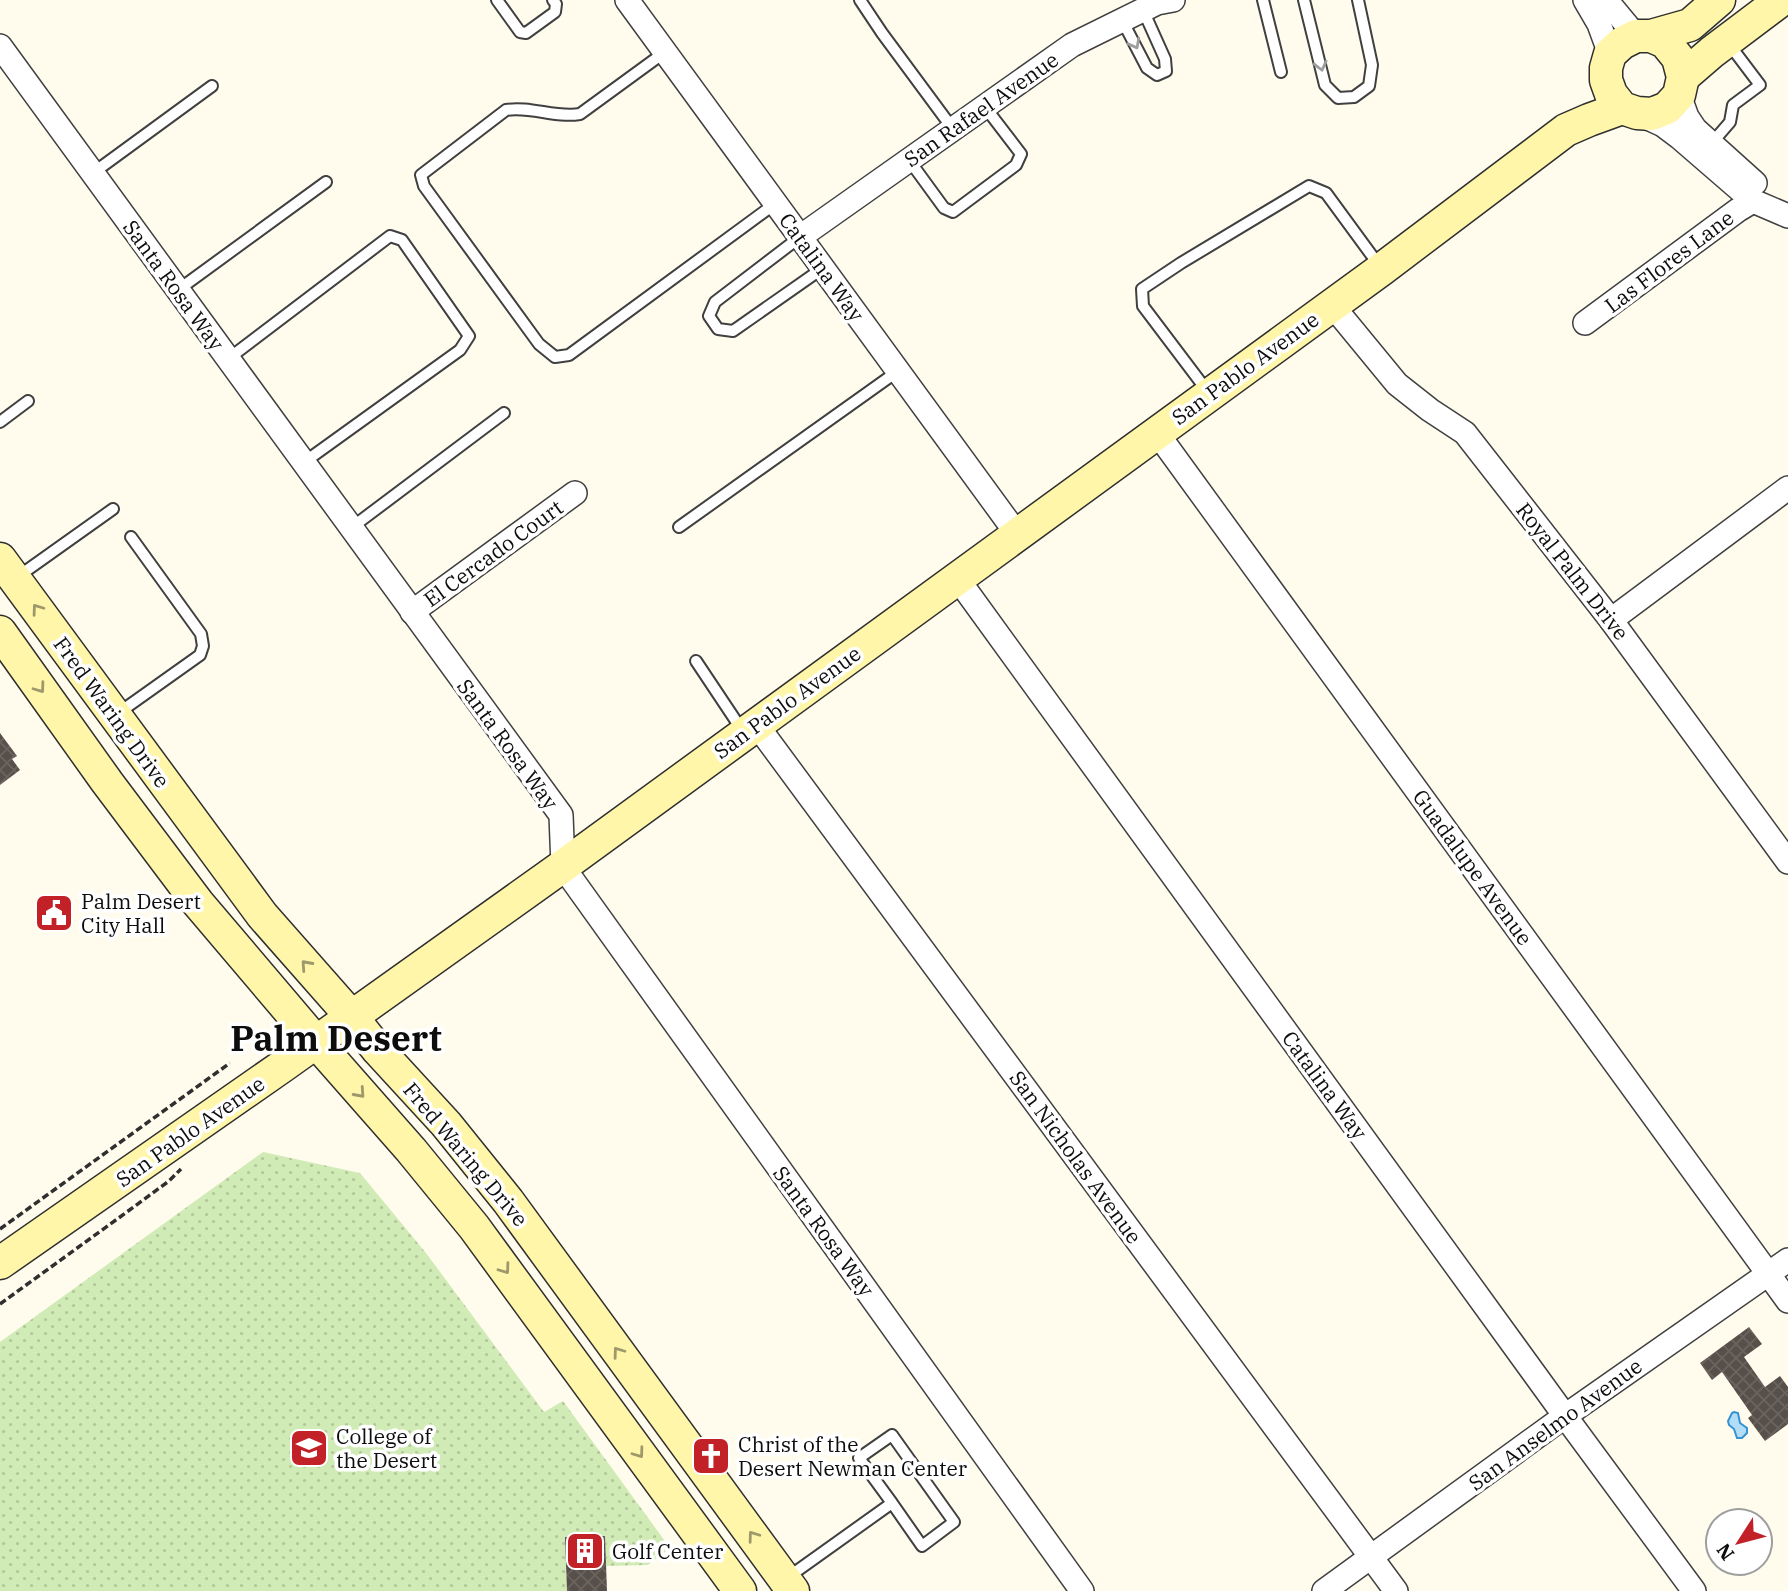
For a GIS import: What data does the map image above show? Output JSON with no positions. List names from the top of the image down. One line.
{"streets":{"main road":["San Pablo Avenue","Fred Waring Drive"],"street":["San Rafael Avenue","Las Flores Lane","Catalina Way","Santa Rosa Way","El Cercado Court","Royal Palm Drive","Guadalupe Avenue","San Nicholas Avenue","San Anselmo Avenue"]},"crossings":[["San Rafael Avenue","Catalina Way"],["Catalina Way","San Pablo Avenue"],["Catalina Way","San Anselmo Avenue"],["Santa Rosa Way","San Pablo Avenue"],["Santa Rosa Way","El Cercado Court"],["San Pablo Avenue","Royal Palm Drive"],["San Pablo Avenue","Fred Waring Drive"],["San Pablo Avenue","Guadalupe Avenue"],["San Pablo Avenue","San Nicholas Avenue"],["Guadalupe Avenue","San Anselmo Avenue"],["San Nicholas Avenue","San Anselmo Avenue"]],"districts":["Palm Desert"],"places":{"public building":["Palm Desert City Hall"],"school or university":["College of the Desert"],"church":["Christ of the Desert Newman Center"],"building":["Golf Center"]},"north":"bottom left"}
